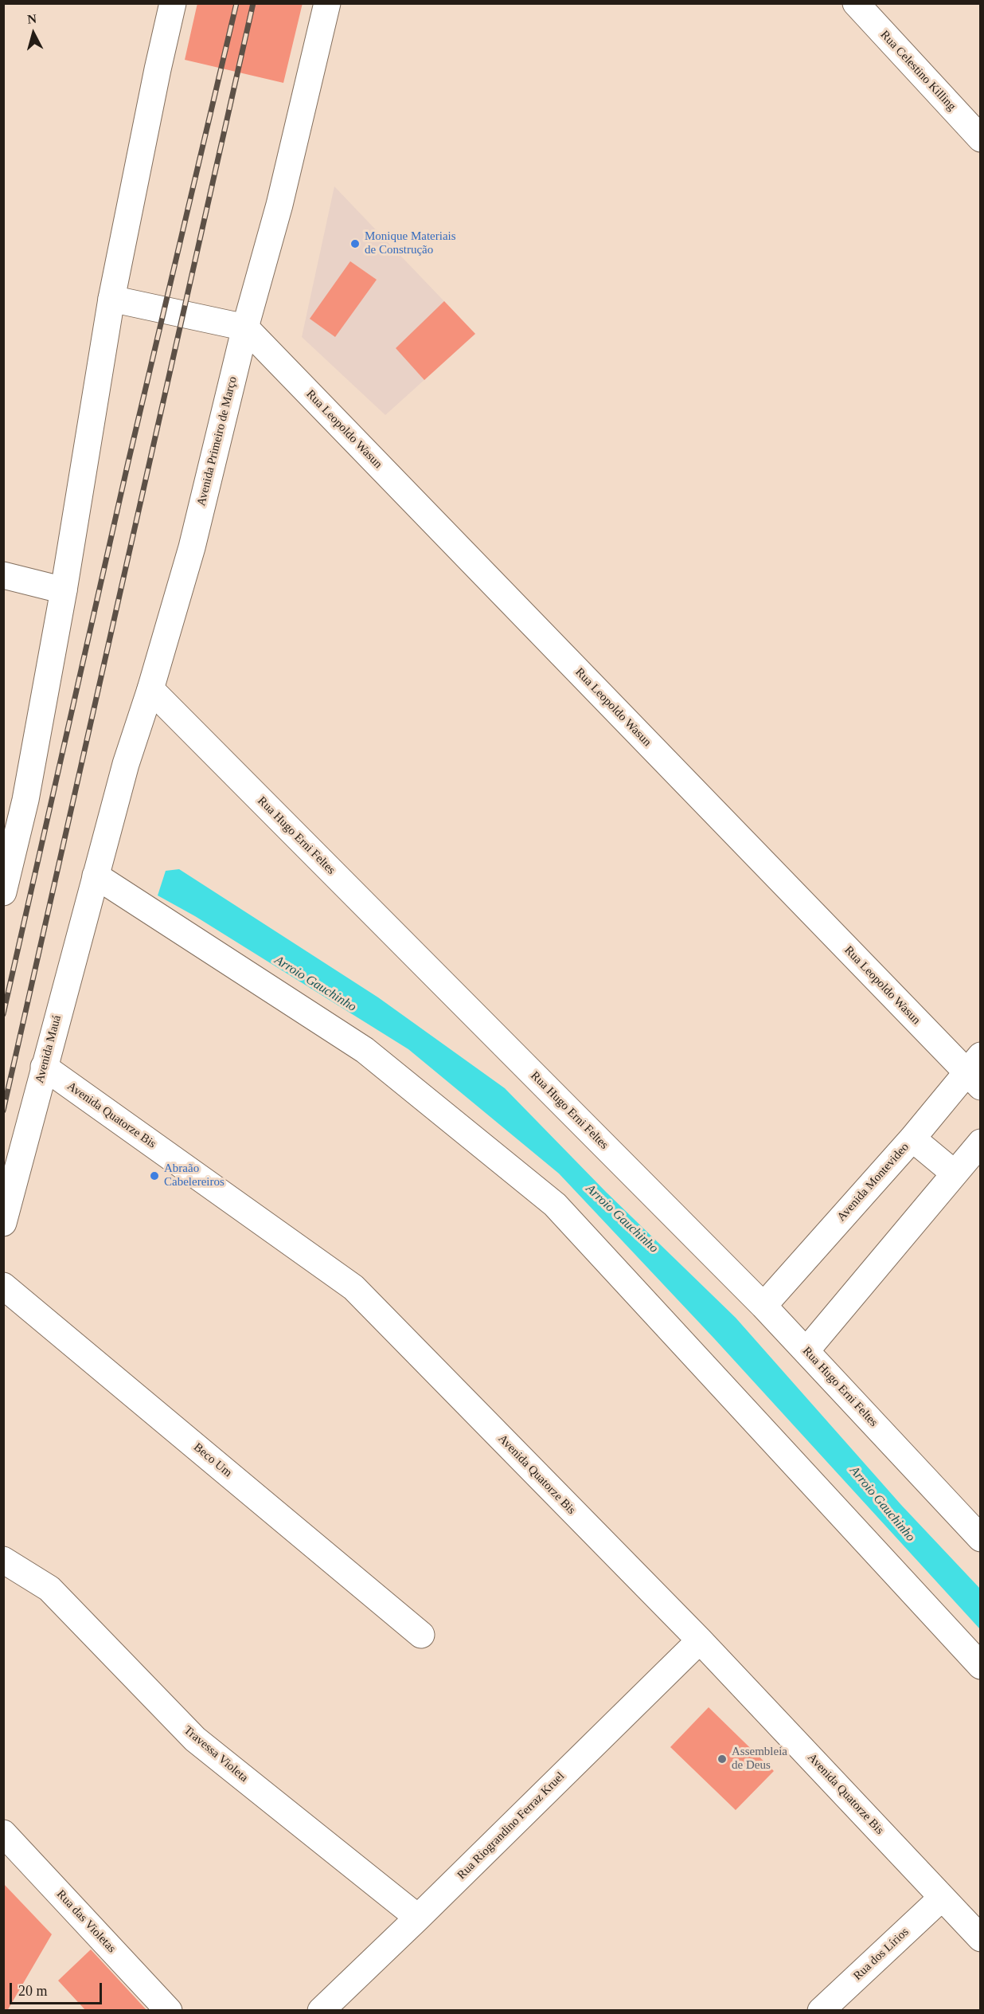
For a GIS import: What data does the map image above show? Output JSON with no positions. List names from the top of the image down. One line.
{"streets":{"street":["Rua Celestino Killing","Rua Leopoldo Wasun","Avenida Primeiro de Março","Rua Hugo Erni Feltes","Avenida Mauá","Avenida Quatorze Bis","Avenida Montevideo","Beco Um","Travessa Violeta","Rua Riograndino Ferraz Kruel","Rua das Violetas","Rua dos Lírios"]},"crossings":[["Rua Leopoldo Wasun","Avenida Primeiro de Março"],["Rua Leopoldo Wasun","Avenida Montevideo"],["Avenida Primeiro de Março","Rua Hugo Erni Feltes"],["Avenida Primeiro de Março","Avenida Mauá"],["Rua Hugo Erni Feltes","Avenida Montevideo"],["Avenida Mauá","Avenida Quatorze Bis"],["Avenida Quatorze Bis","Rua Riograndino Ferraz Kruel"],["Avenida Quatorze Bis","Rua dos Lírios"],["Travessa Violeta","Rua Riograndino Ferraz Kruel"]],"water":["Arroio Gauchinho"],"places":["Monique Materiais de Construção","Abraão Cabelereiros","Assembleia de Deus"],"scale_bar":"20 m","north":"top"}
